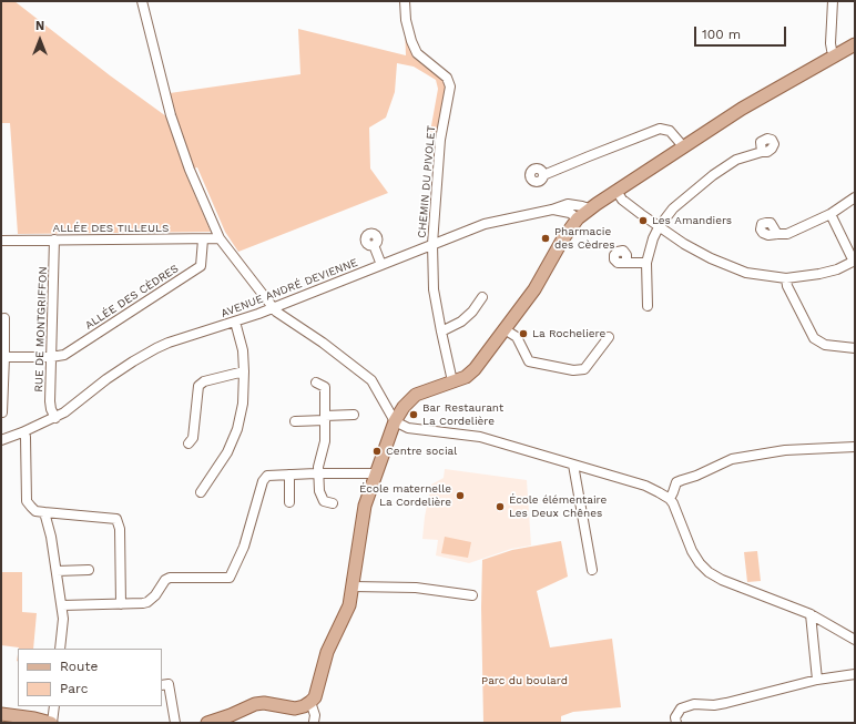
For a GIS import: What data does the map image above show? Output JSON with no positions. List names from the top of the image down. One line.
{"streets":{"street":["CHEMIN DU PIVOLET","ALLÉE DES TILLEULS","AVENUE ANDRÉ DEVIENNE","ALLÉE DES CÈDRES","RUE DE MONTGRIFFON"]},"crossings":[["CHEMIN DU PIVOLET","AVENUE ANDRÉ DEVIENNE"],["ALLÉE DES TILLEULS","ALLÉE DES CÈDRES"],["ALLÉE DES TILLEULS","RUE DE MONTGRIFFON"],["AVENUE ANDRÉ DEVIENNE","RUE DE MONTGRIFFON"],["ALLÉE DES CÈDRES","RUE DE MONTGRIFFON"]],"parks":["Parc du boulard"],"places":["Les Amandiers","Pharmacie des Cèdres","La Rocheliere","Bar Restaurant La Cordelière","Centre social","École maternelle La Cordelière","École élémentaire Les Deux Chênes"],"legend":["Route","Parc"],"scale_bar":"100 m","north":"top"}
